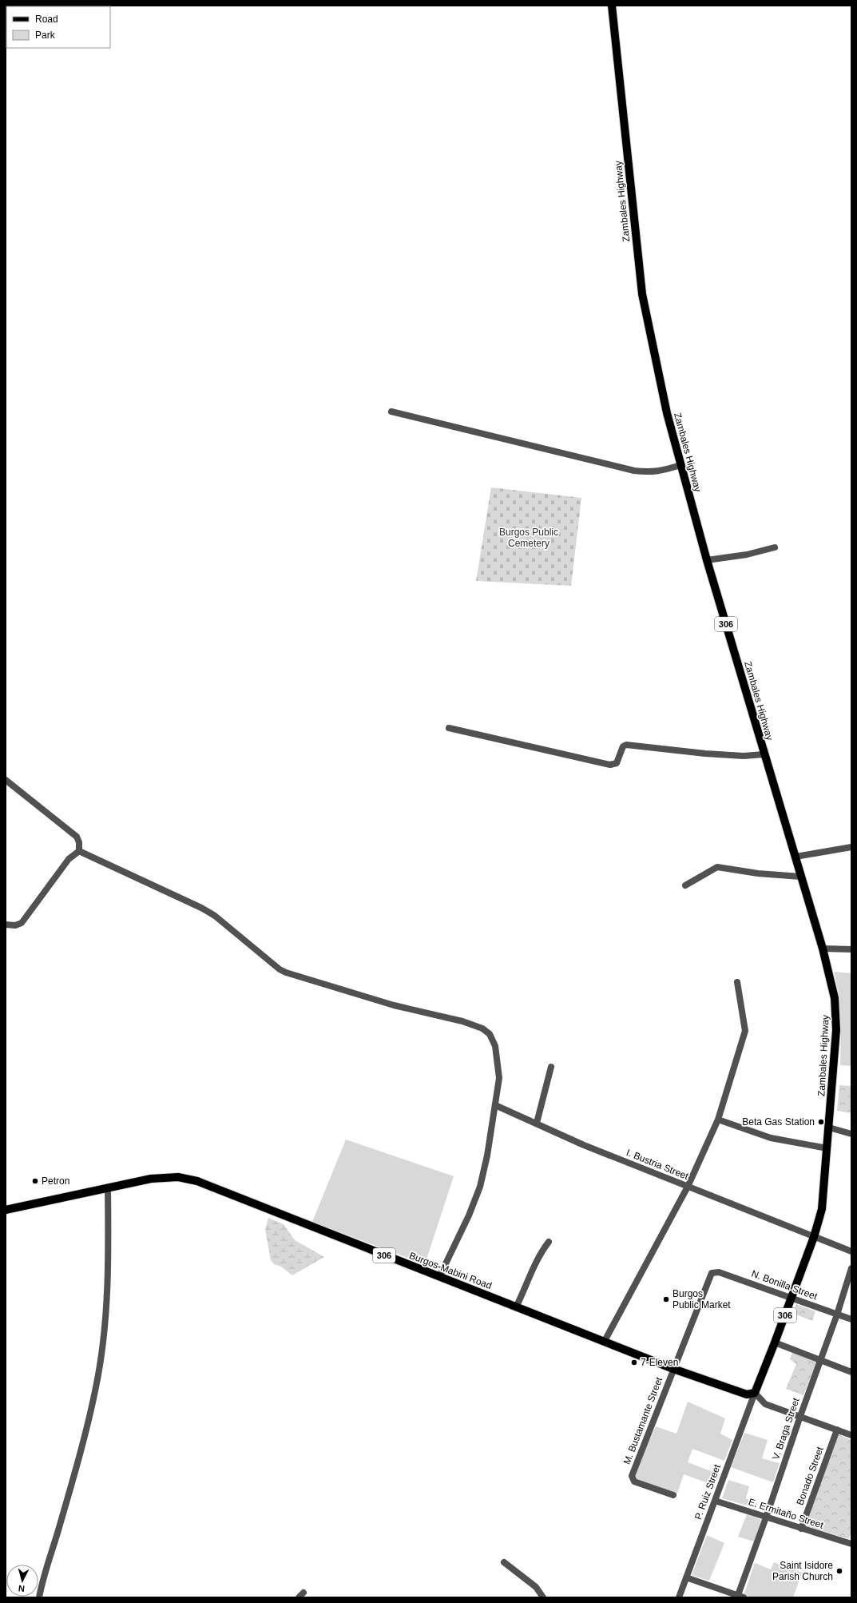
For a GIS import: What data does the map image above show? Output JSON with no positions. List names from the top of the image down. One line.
{"streets":{"main road":["Zambales Highway","306","Burgos-Mabini Road"],"street":["I. Bustria Street","N. Bonilla Street","M. Bustamante Street","V. Braga Street","Bonado Street","P. Ruiz Street","E. Ermitaño Street"]},"crossings":[["Zambales Highway","I. Bustria Street"],["Zambales Highway","Burgos-Mabini Road"],["Zambales Highway","N. Bonilla Street"],["Zambales Highway","P. Ruiz Street"],["Burgos-Mabini Road","M. Bustamante Street"],["Burgos-Mabini Road","P. Ruiz Street"],["N. Bonilla Street","M. Bustamante Street"],["N. Bonilla Street","V. Braga Street"],["V. Braga Street","E. Ermitaño Street"],["Bonado Street","E. Ermitaño Street"],["P. Ruiz Street","E. Ermitaño Street"]],"parks":["Burgos Public Cemetery"],"places":["Beta Gas Station","Petron","Burgos Public Market","7-Eleven","Saint Isidore Parish Church"],"legend":["Road","Park"],"north":"bottom"}
